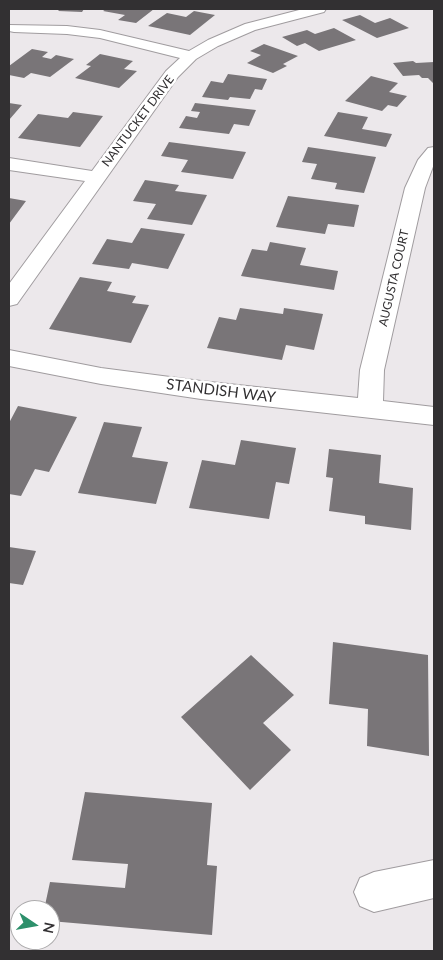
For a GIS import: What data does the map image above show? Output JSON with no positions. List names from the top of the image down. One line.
{"streets":{"street":["NANTUCKET DRIVE","AUGUSTA COURT","STANDISH WAY"]},"crossings":[["AUGUSTA COURT","STANDISH WAY"]],"north":"right"}
